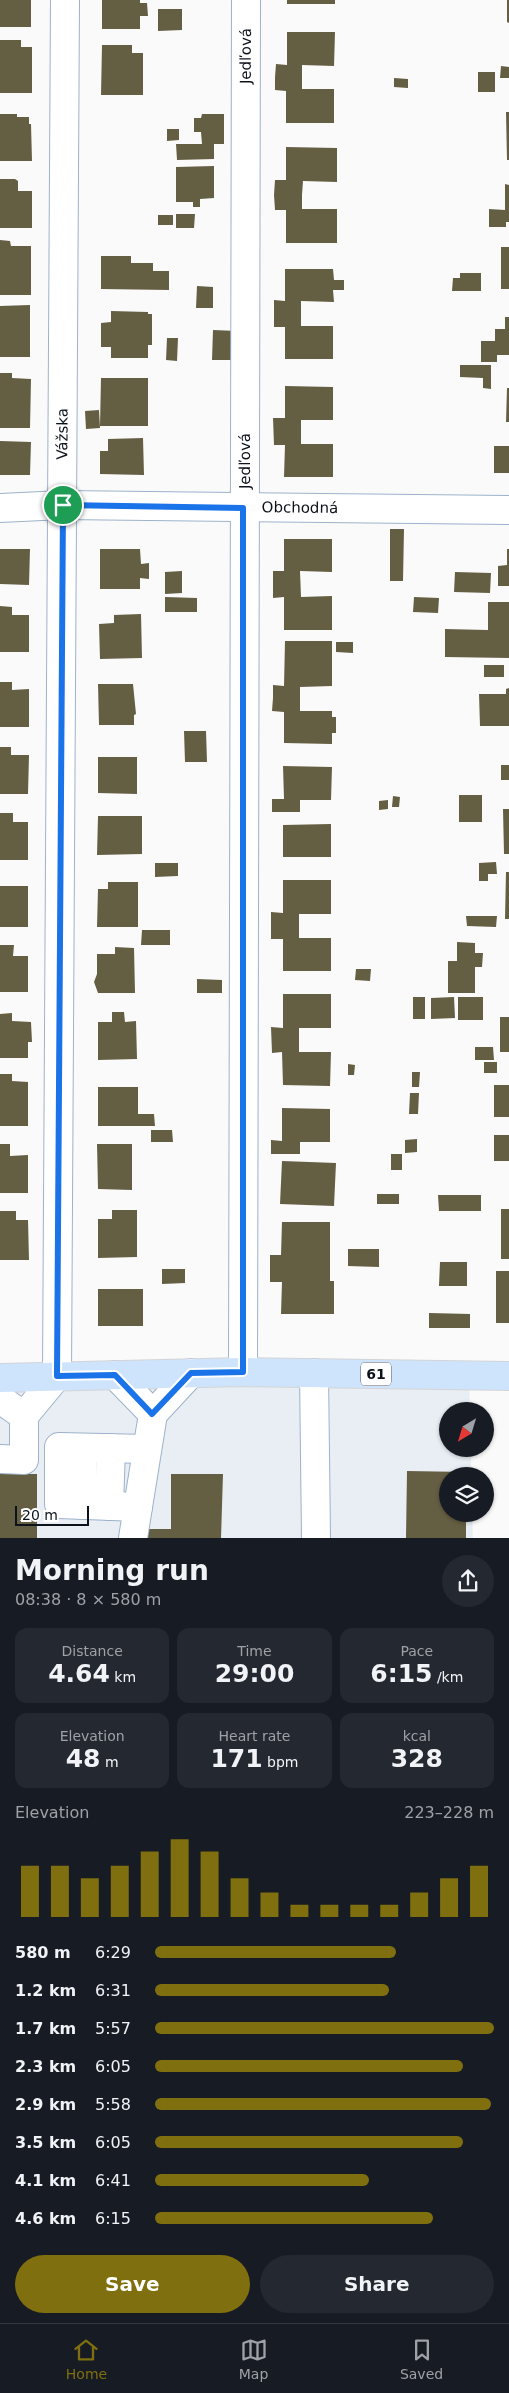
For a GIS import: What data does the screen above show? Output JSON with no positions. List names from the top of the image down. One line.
{"streets":{"main road":["61"],"street":["Jedľová","Vážska","Obchodná"]},"crossings":[["Jedľová","Obchodná"],["Jedľová","61"],["Vážska","Obchodná"],["Vážska","61"]],"scale_bar":"20 m","north":"bottom left","page":{"scale":"20 m","heading":["Morning run","08:38 · 8 × 580 m"],"stats":[["Distance","4.64 km"],["Time","29:00"],["Pace","6:15 /km"],["Elevation","48 m"],["Heart rate","171 bpm"],["kcal","328"]],"chart":["Elevation","223–228 m"],"list":[{"name":"580 m","note":"6:29"},{"name":"1.2 km","note":"6:31"},{"name":"1.7 km","note":"5:57"},{"name":"2.3 km","note":"6:05"},{"name":"2.9 km","note":"5:58"},{"name":"3.5 km","note":"6:05"},{"name":"4.1 km","note":"6:41"},{"name":"4.6 km","note":"6:15"}],"buttons":["Save","Share"],"tabs":["Home","Map","Saved"]}}
